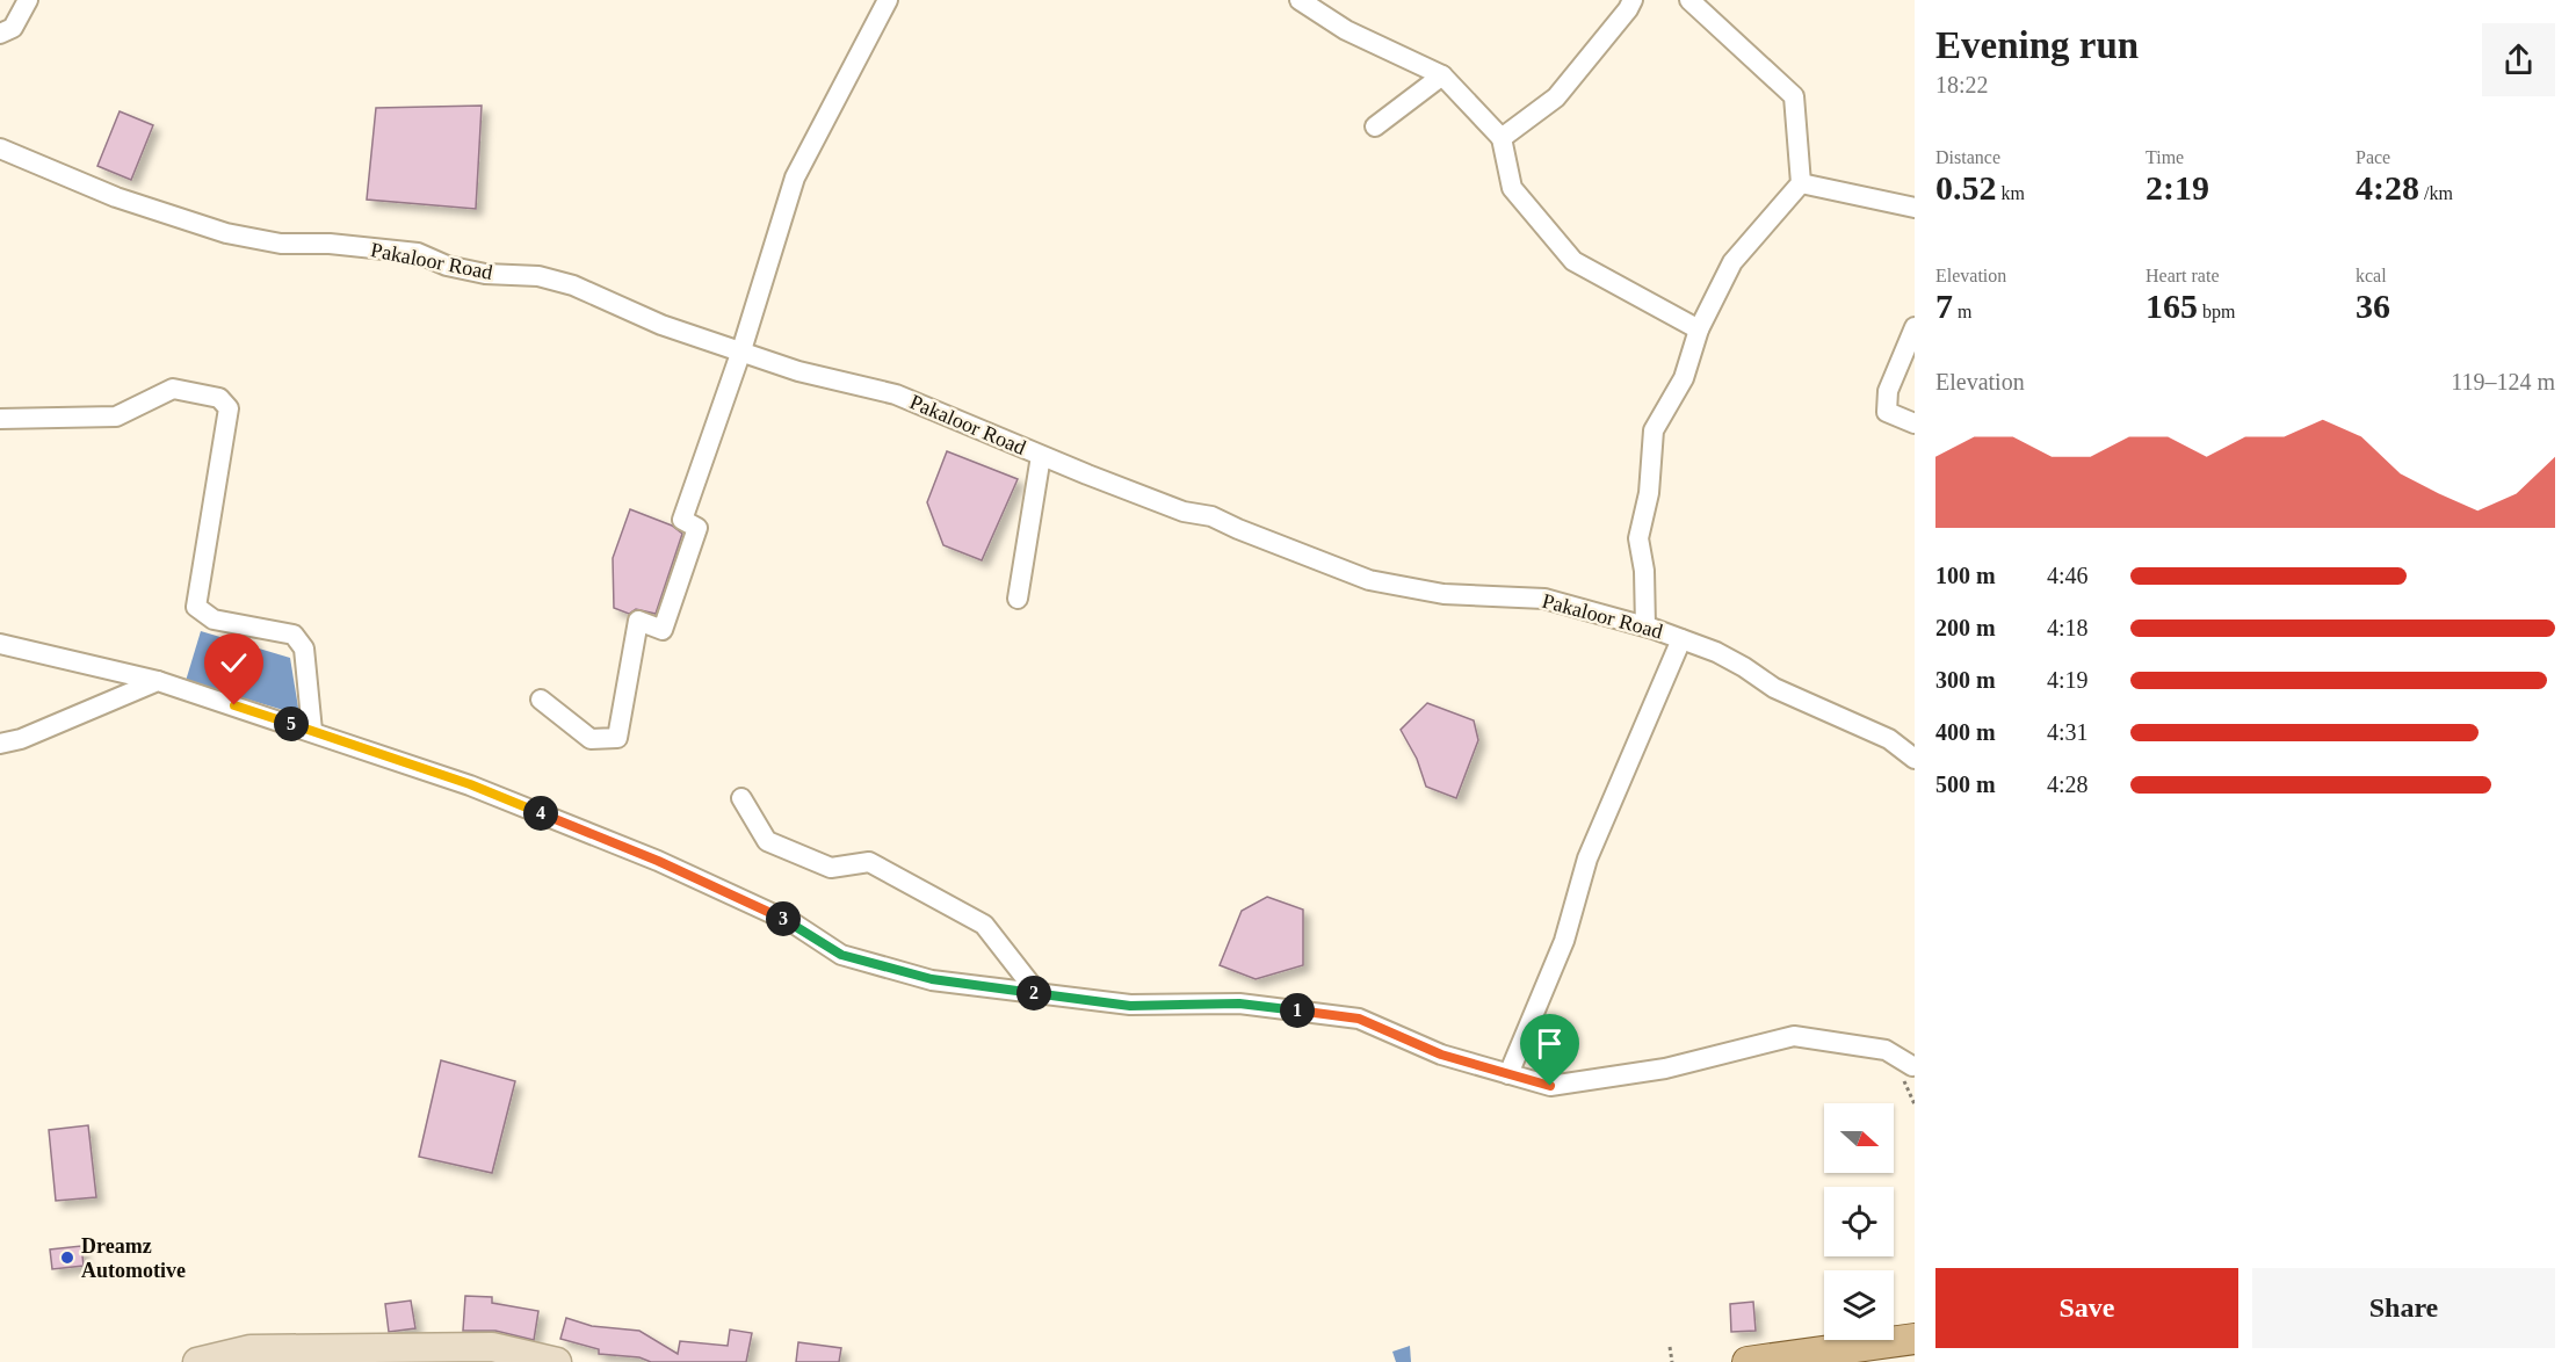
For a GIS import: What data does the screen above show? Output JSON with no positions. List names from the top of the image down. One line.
{"streets":{"street":["Pakaloor Road"]},"places":["Dreamz Automotive"],"north":"right","page":{"heading":["Evening run","18:22"],"stats":[["Distance","0.52 km"],["Time","2:19"],["Pace","4:28 /km"],["Elevation","7 m"],["Heart rate","165 bpm"],["kcal","36"]],"chart":["Elevation","119–124 m"],"list":[{"name":"100 m","note":"4:46"},{"name":"200 m","note":"4:18"},{"name":"300 m","note":"4:19"},{"name":"400 m","note":"4:31"},{"name":"500 m","note":"4:28"}],"pins":["5","4","3","2","1"],"buttons":["Save","Share"]}}
